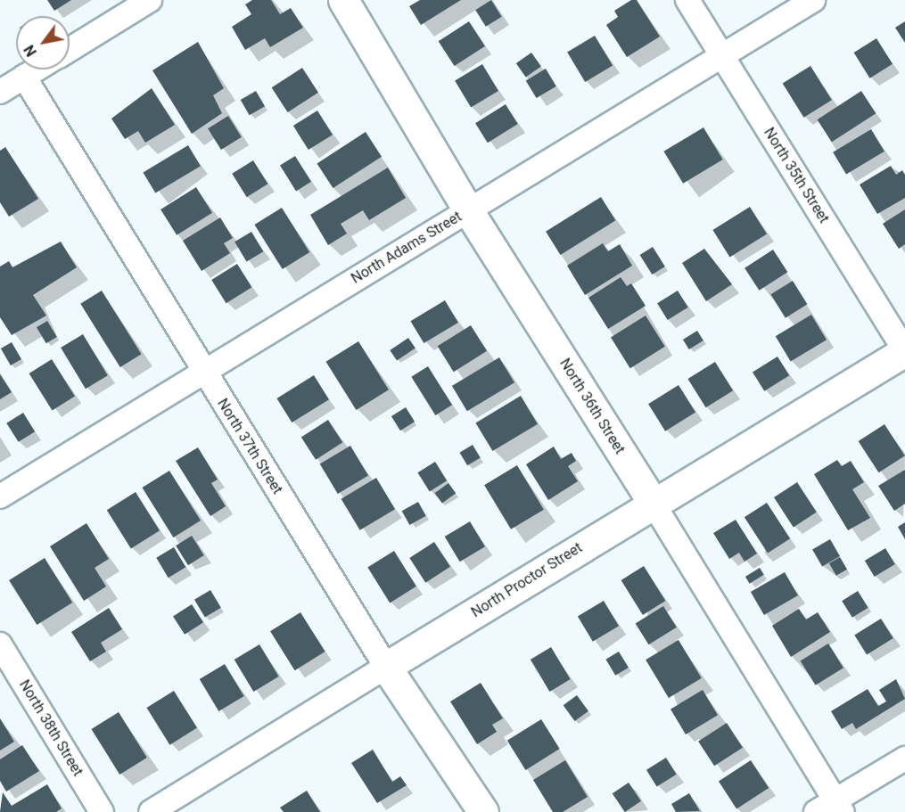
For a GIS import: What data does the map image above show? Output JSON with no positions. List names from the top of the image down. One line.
{"streets":{"street":["North 35th Street","North Adams Street","North 36th Street","North 37th Street","North Proctor Street","North 38th Street"]},"crossings":[["North 35th Street","North Adams Street"],["North 35th Street","North Proctor Street"],["North Adams Street","North 36th Street"],["North Adams Street","North 37th Street"],["North 36th Street","North Proctor Street"],["North 37th Street","North Proctor Street"]],"north":"bottom left"}
